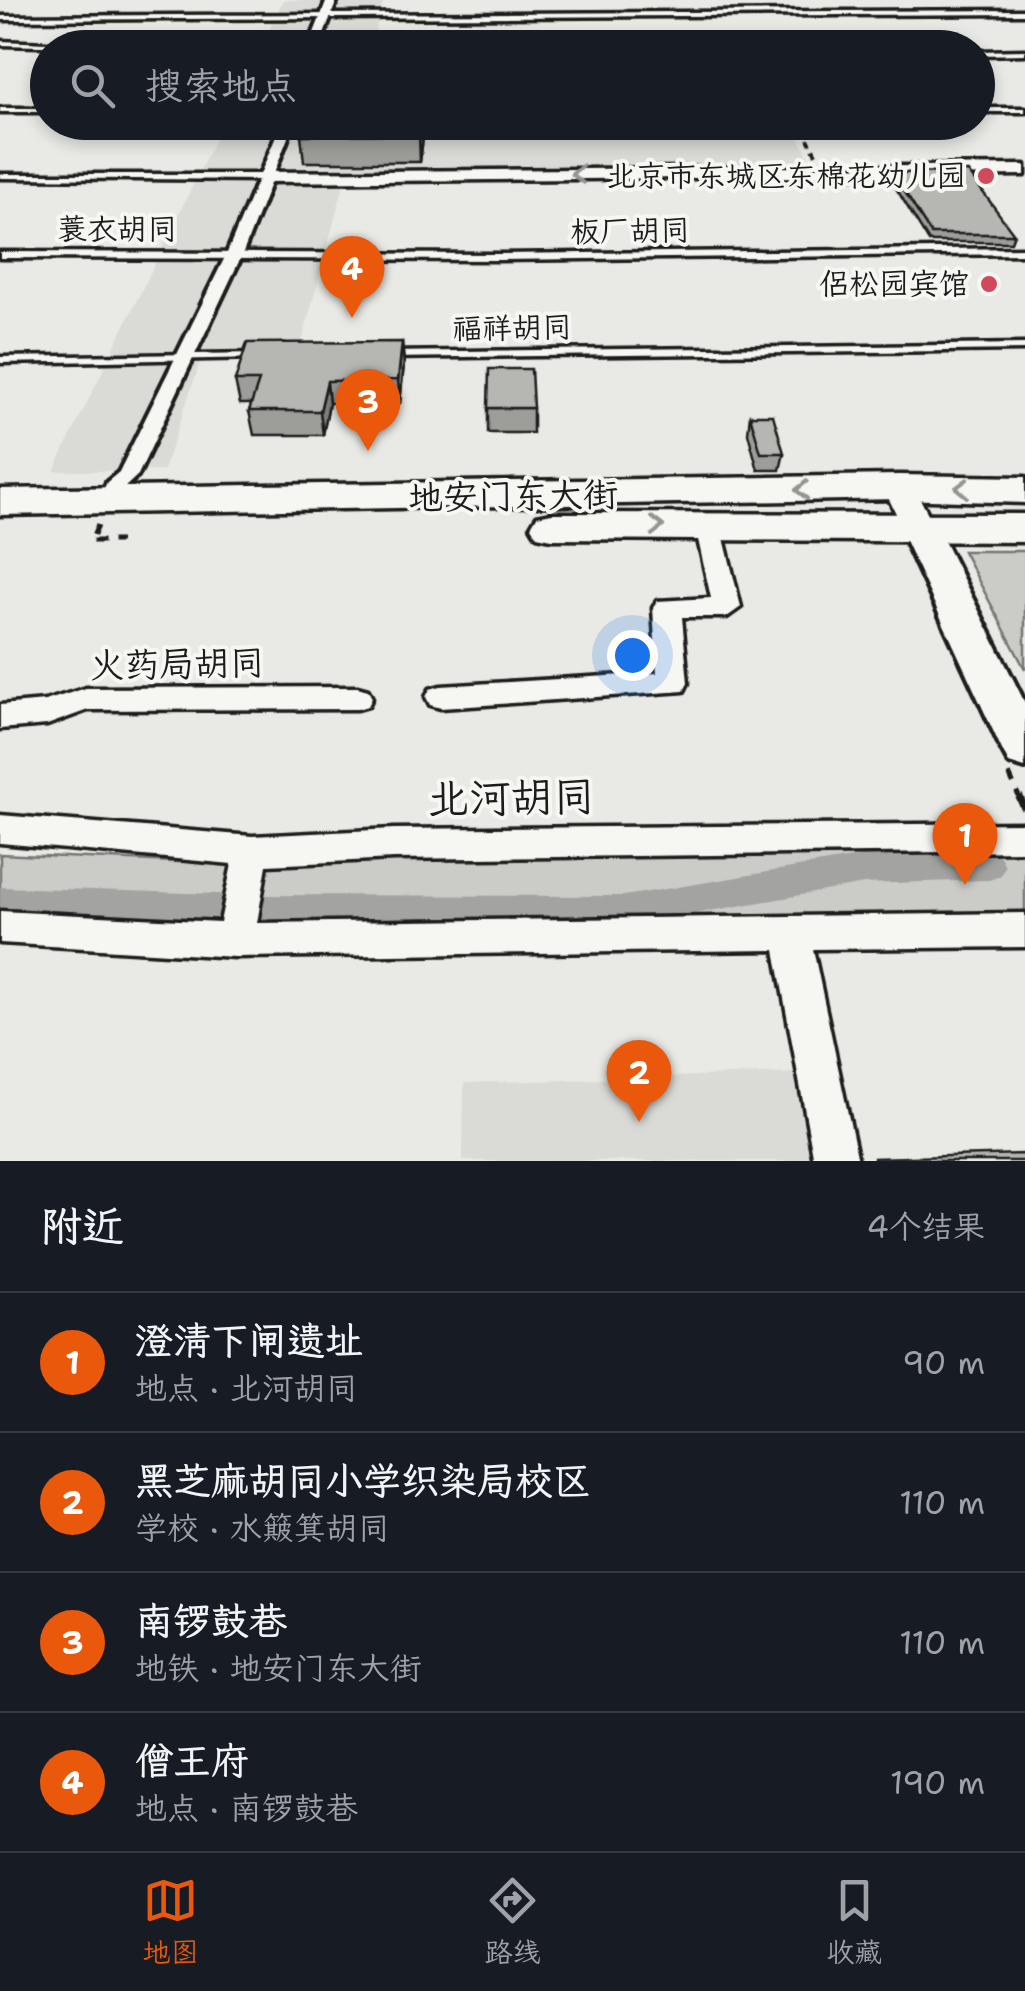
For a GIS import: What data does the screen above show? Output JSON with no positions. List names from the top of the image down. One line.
{"streets":{"main road":["地安门东大街"],"street":["火药局胡同","北河胡同"],"lane":["蓑衣胡同","板厂胡同","福祥胡同"]},"crossings":[["蓑衣胡同","板厂胡同"]],"places":["北京市东城区东棉花幼儿园","侣松园宾馆"],"page":{"search":"搜索地点","pins":["4","3","1","2"],"heading":["附近","4个结果"],"list":[{"mark":"1","name":"澄清下闸遗址","note":"地点 · 北河胡同","value":"90 m"},{"mark":"2","name":"黑芝麻胡同小学织染局校区","note":"学校 · 水簸箕胡同","value":"110 m"},{"mark":"3","name":"南锣鼓巷","note":"地铁 · 地安门东大街","value":"110 m"},{"mark":"4","name":"僧王府","note":"地点 · 南锣鼓巷","value":"190 m"}],"nav":["地图","路线","收藏"]}}
